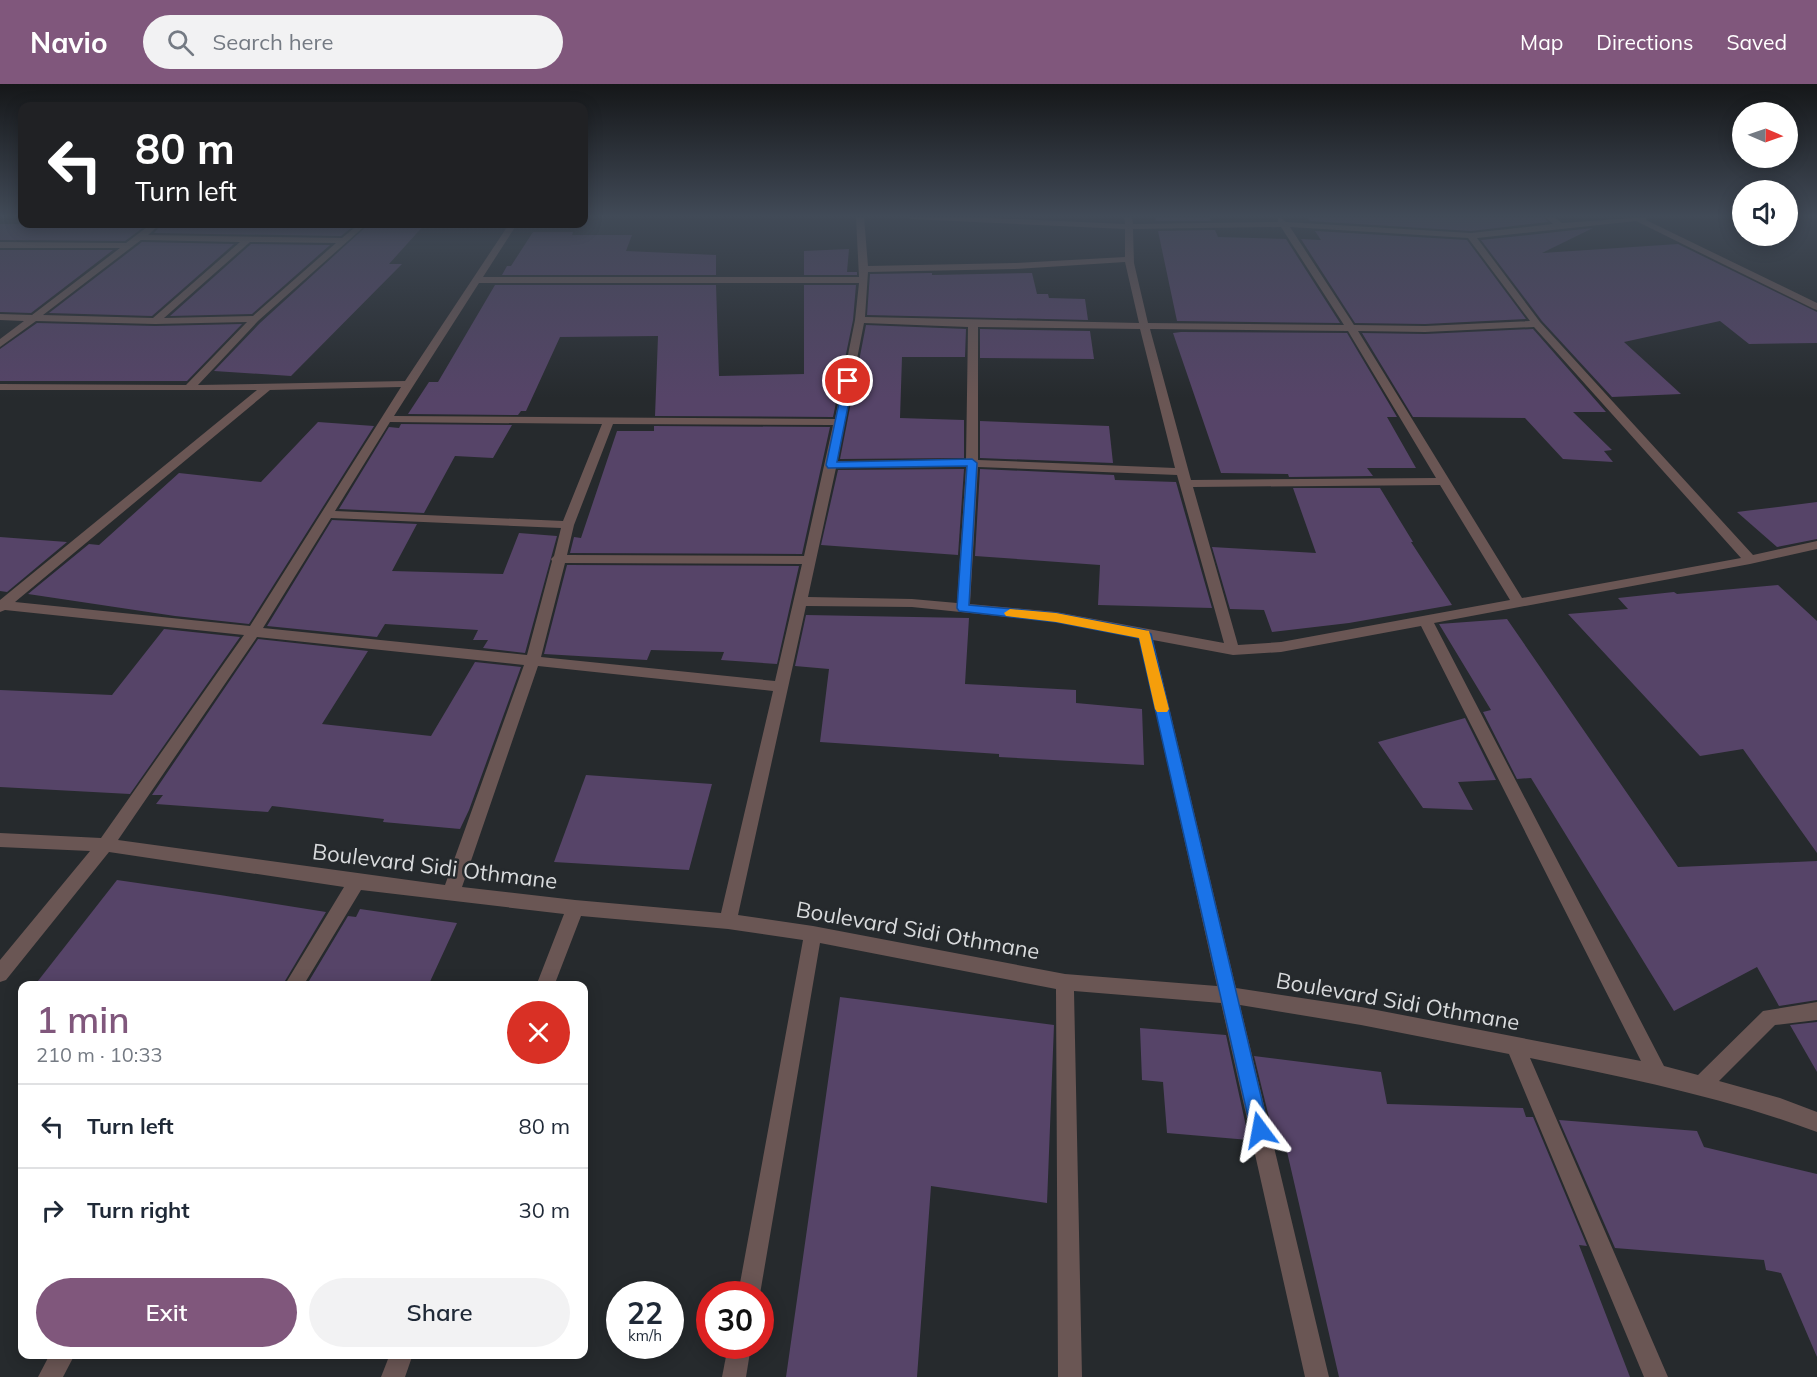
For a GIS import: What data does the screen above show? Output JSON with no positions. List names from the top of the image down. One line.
{"streets":{"street":["Boulevard Sidi Othmane"]},"north":"right","page":{"header":"Navio","search":"Search here","nav":["Map","Directions","Saved"],"turn":["80 m","Turn left"],"heading":["1 min","210 m · 10:33"],"list":[{"name":"Turn left","value":"80 m"},{"name":"Turn right","value":"30 m"}],"buttons":["Exit","Share"],"speed":"22 km/h","limit":"30"}}
